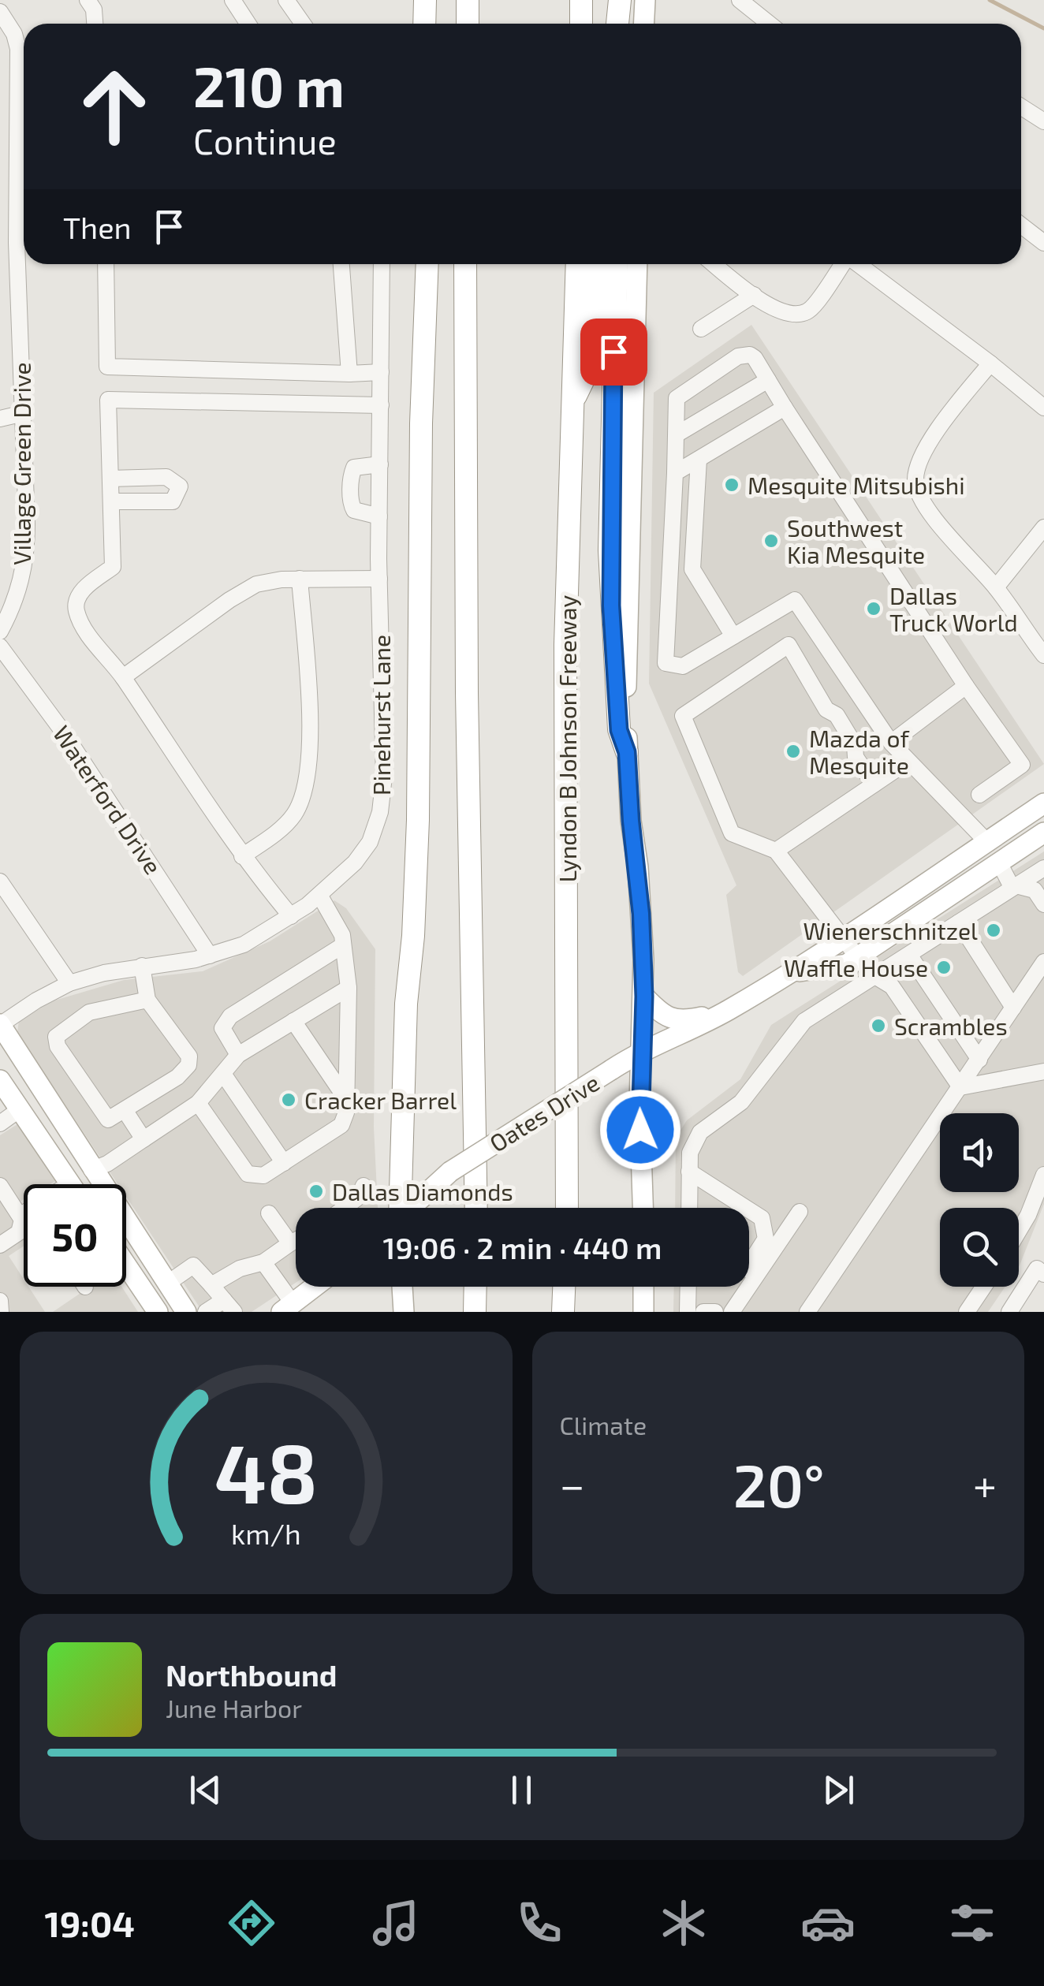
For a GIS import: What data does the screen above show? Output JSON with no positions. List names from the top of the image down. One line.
{"streets":{"highway":["Lyndon B Johnson Freeway"],"main road":["Oates Drive"],"street":["Village Green Drive","Pinehurst Lane","Waterford Drive"]},"crossings":[["Pinehurst Lane","Waterford Drive"]],"places":["Mesquite Mitsubishi","Southwest Kia Mesquite","Dallas Truck World","Mazda of Mesquite","Wienerschnitzel","Waffle House","Scrambles","Cracker Barrel","Dallas Diamonds"],"page":{"turn":["210 m","Continue"],"then":"Then","limit":"50","trip":"19:06 · 2 min · 440 m","tile":"Climate","heat":["−","20°","+"],"song":["Northbound","June Harbor"],"tabs":"19:04","gauge":["48","km/h"]}}
